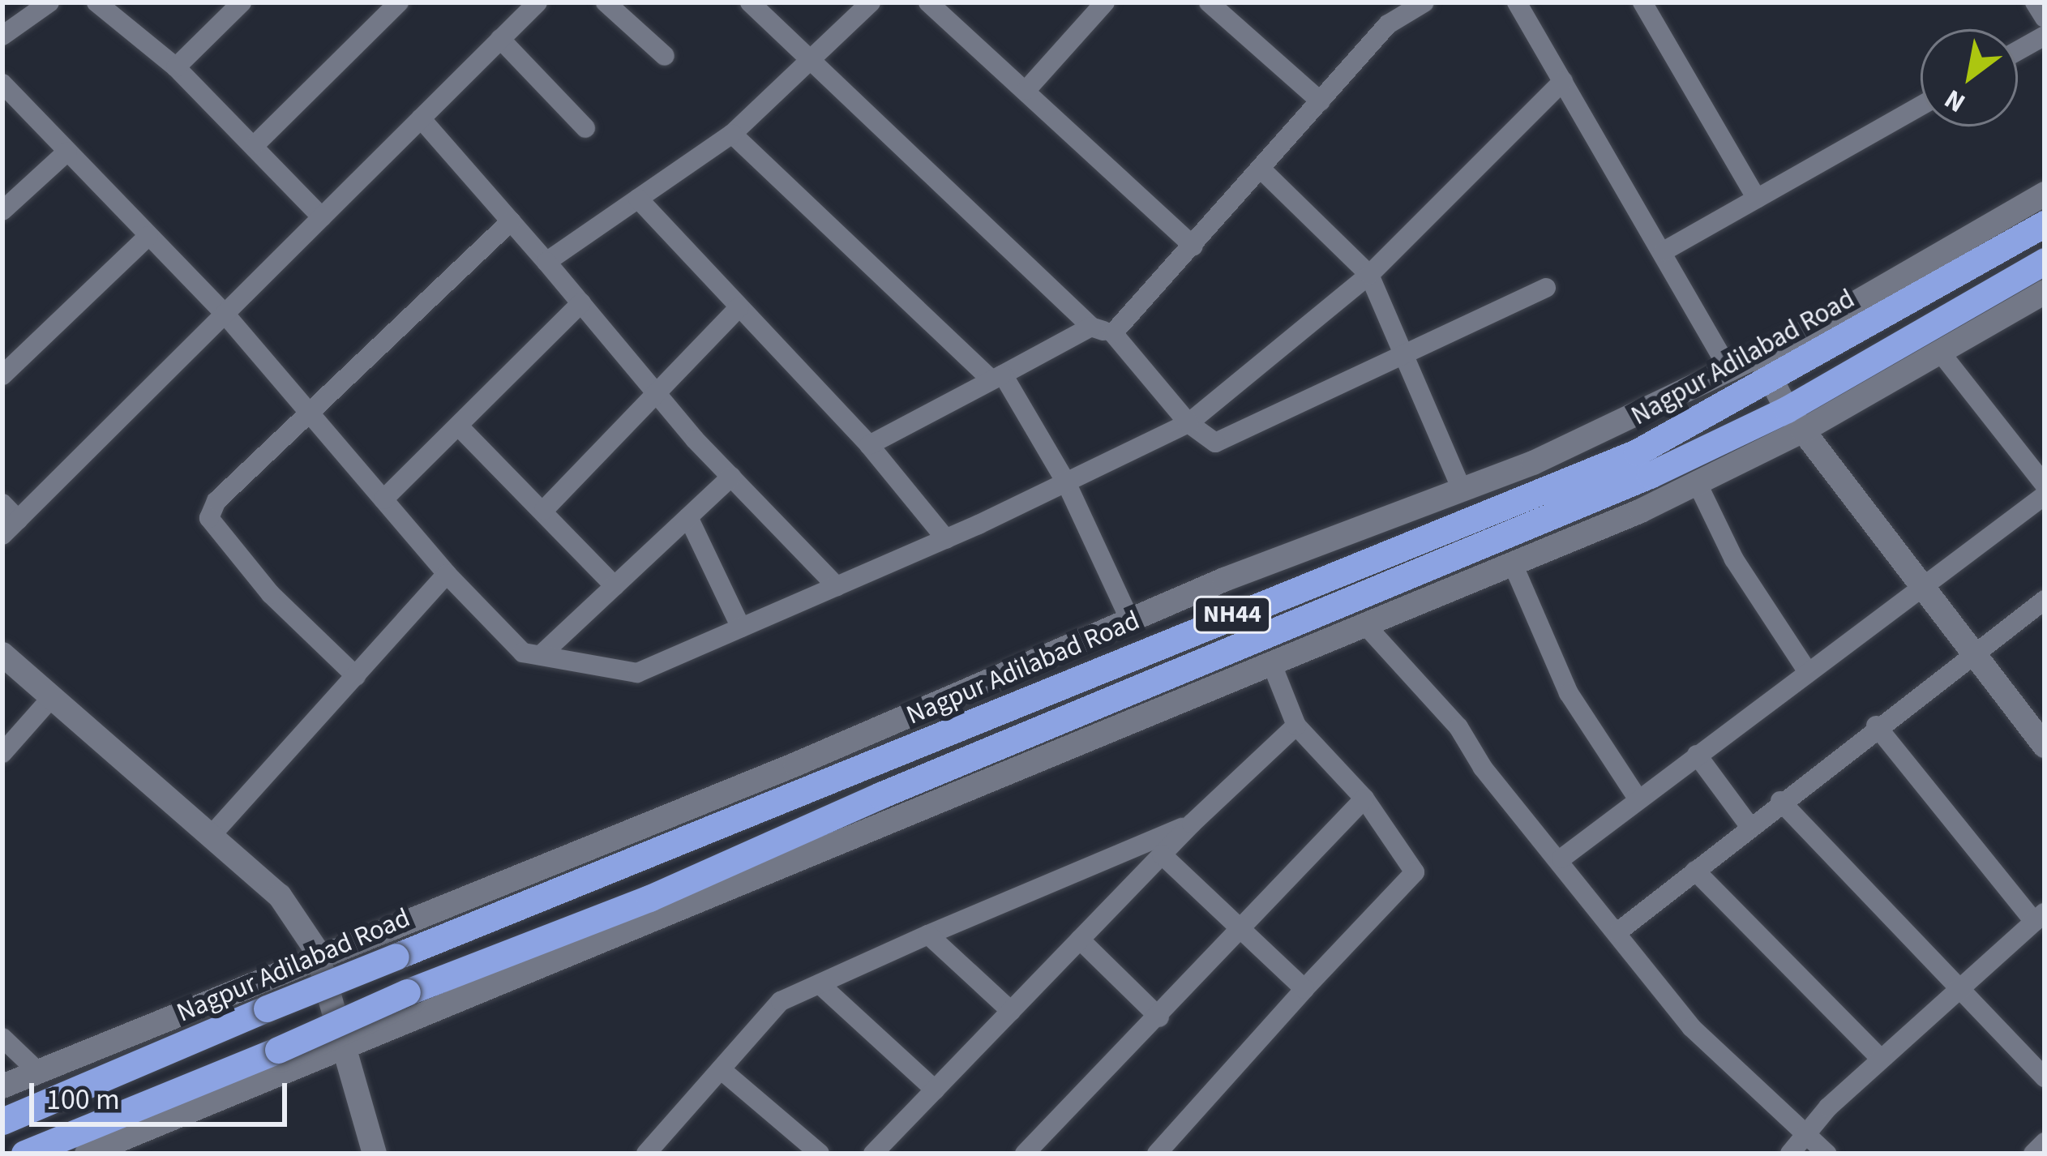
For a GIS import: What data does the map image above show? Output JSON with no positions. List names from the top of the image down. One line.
{"streets":{"highway":["Nagpur Adilabad Road","NH44"]},"scale_bar":"100 m","north":"bottom left"}
